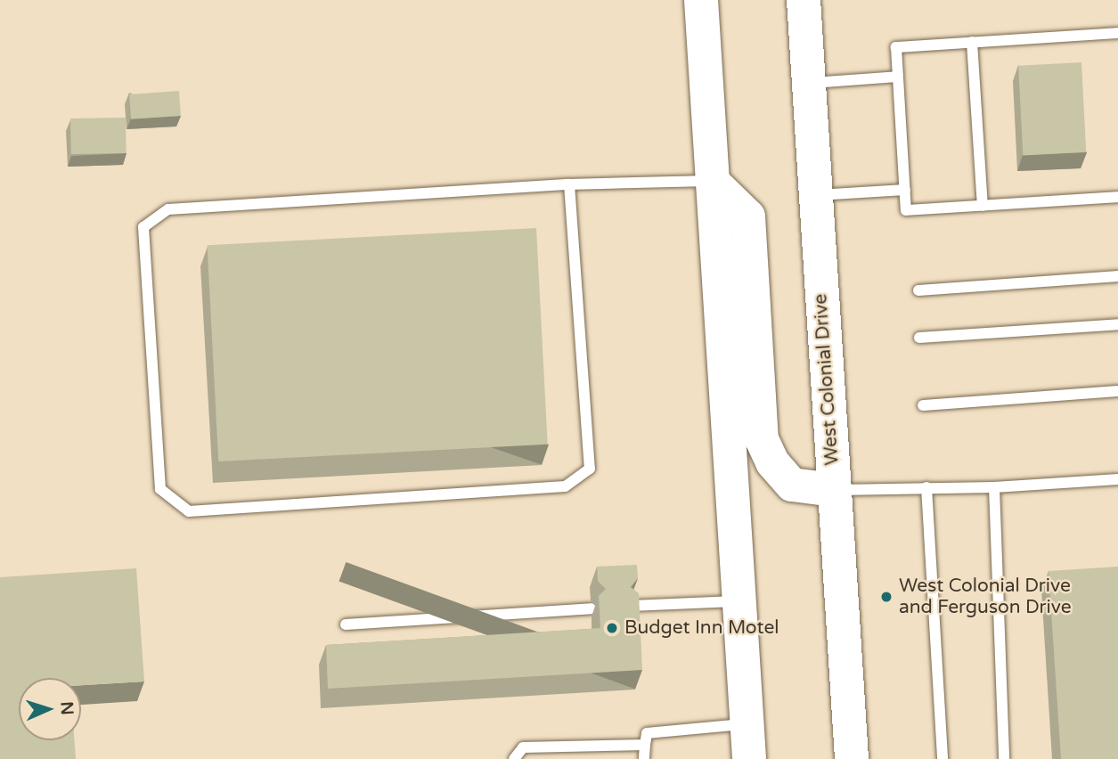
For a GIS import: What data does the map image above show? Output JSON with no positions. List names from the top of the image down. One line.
{"streets":{"highway":["West Colonial Drive"]},"places":["West Colonial Drive and Ferguson Drive","Budget Inn Motel"],"north":"right"}
